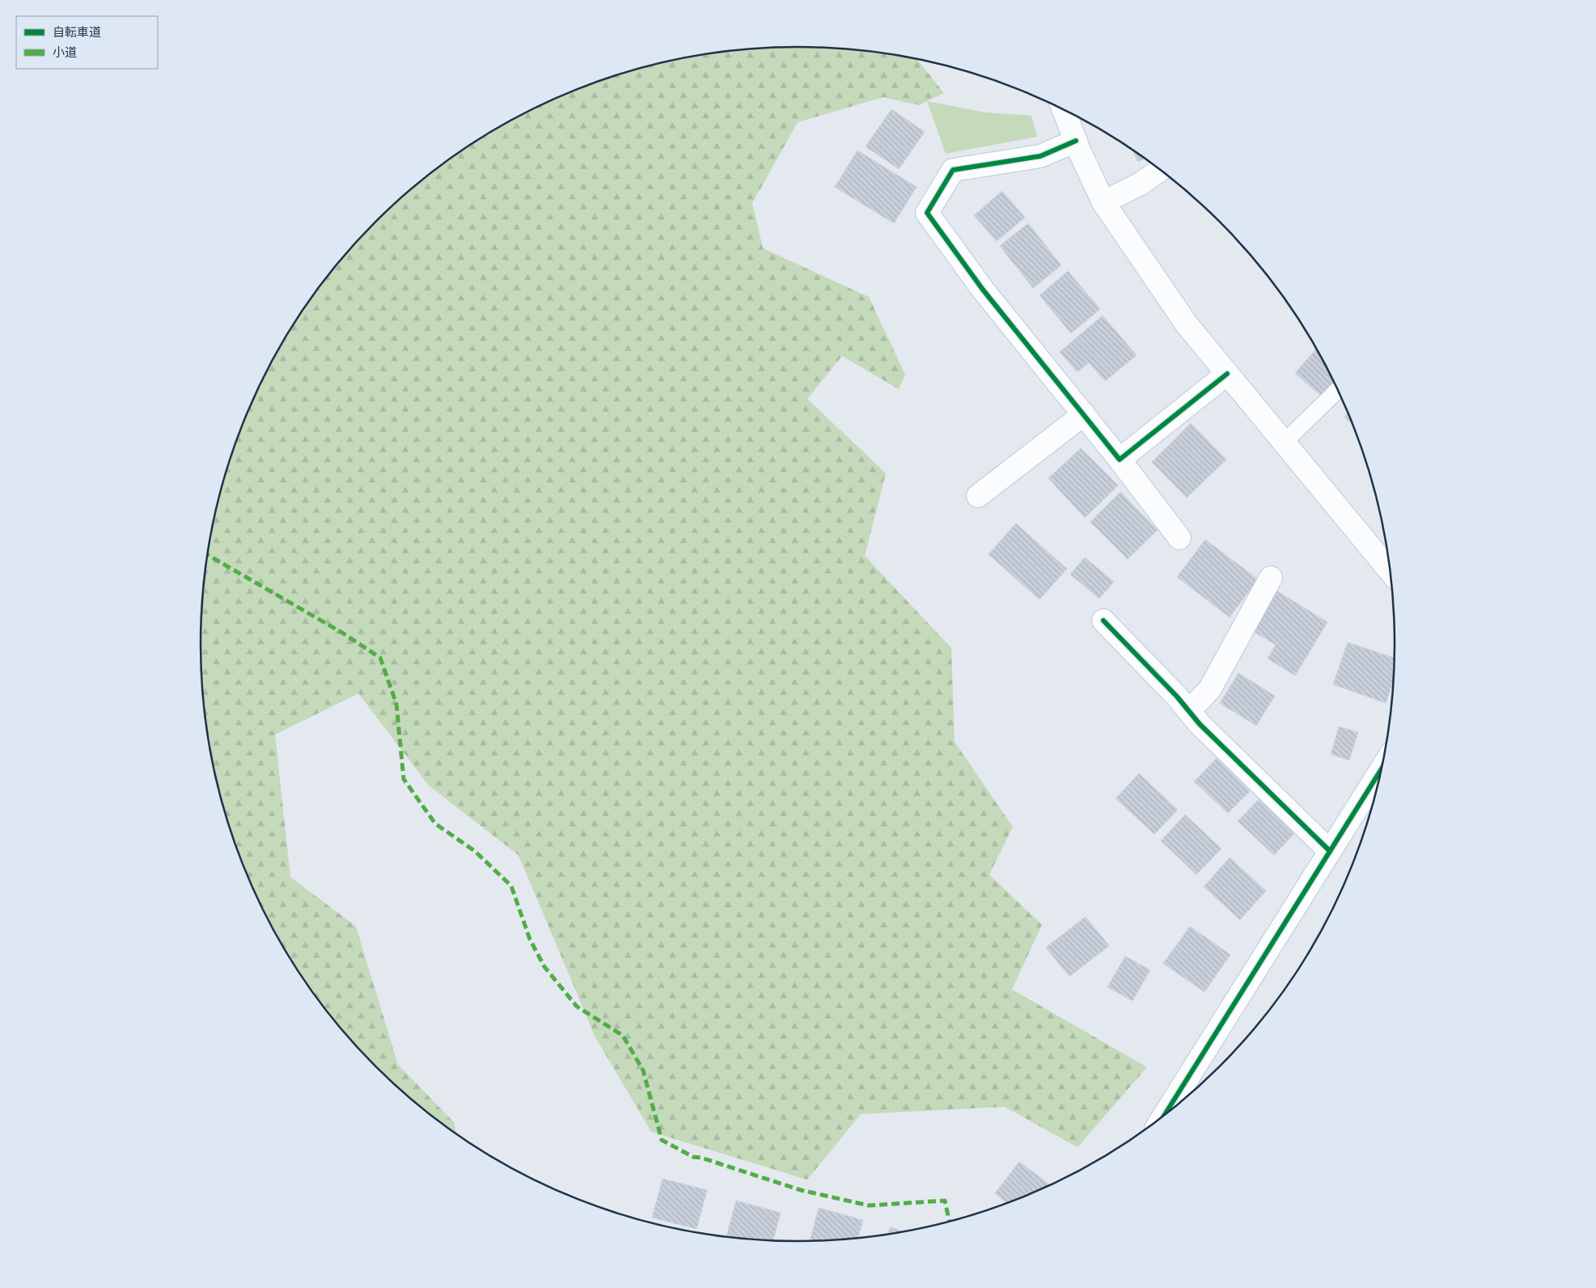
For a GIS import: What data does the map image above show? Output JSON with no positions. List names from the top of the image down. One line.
{"legend":["自転車道","小道"]}
